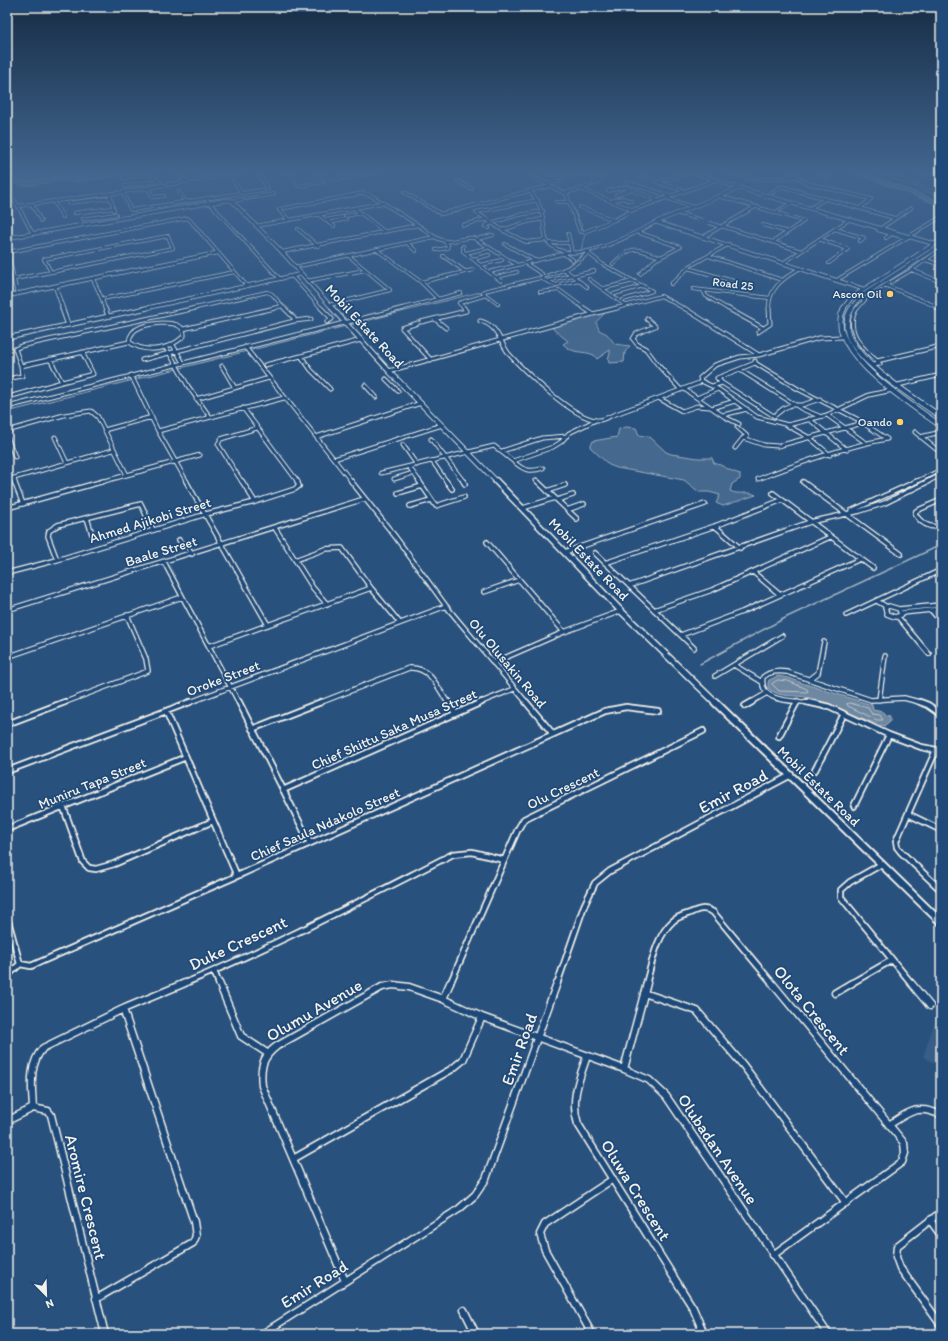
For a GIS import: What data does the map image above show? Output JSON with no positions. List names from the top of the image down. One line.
{"streets":{"main road":["Mobil Estate Road"],"street":["Road 25","Ahmed Ajikobi Street","Baale Street","Olu Olusakin Road","Oroke Street","Chief Shittu Saka Musa Street","Muniru Tapa Street","Olu Crescent","Emir Road","Chief Saula Ndakolo Street","Duke Crescent","Olumu Avenue","Olota Crescent","Olubadan Avenue","Oluwa Crescent","Aromire Crescent"]},"crossings":[["Mobil Estate Road","Emir Road"],["Baale Street","Olu Olusakin Road"],["Olu Olusakin Road","Oroke Street"],["Olu Olusakin Road","Chief Shittu Saka Musa Street"],["Olu Olusakin Road","Chief Saula Ndakolo Street"],["Olu Crescent","Duke Crescent"],["Olu Crescent","Olumu Avenue"],["Emir Road","Olumu Avenue"],["Emir Road","Olubadan Avenue"],["Duke Crescent","Aromire Crescent"],["Olumu Avenue","Olubadan Avenue"],["Olota Crescent","Olubadan Avenue"],["Olubadan Avenue","Oluwa Crescent"]],"places":["Ascon Oil","Oando"],"north":"bottom right"}
